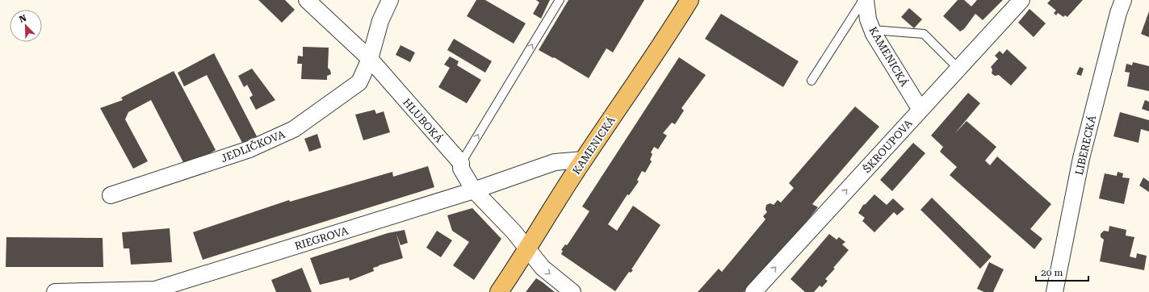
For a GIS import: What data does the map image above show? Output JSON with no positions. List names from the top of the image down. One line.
{"streets":{"main road":["KAMENICKÁ"],"street":["HLUBOKÁ","LIBERECKÁ","JEDLIČKOVA","ŠKROUPOVA","RIEGROVA"]},"crossings":[["KAMENICKÁ","HLUBOKÁ"],["KAMENICKÁ","ŠKROUPOVA"],["KAMENICKÁ","RIEGROVA"],["HLUBOKÁ","JEDLIČKOVA"],["HLUBOKÁ","RIEGROVA"]],"one_way":["ŠKROUPOVA"],"scale_bar":"20 m","north":"top left"}
